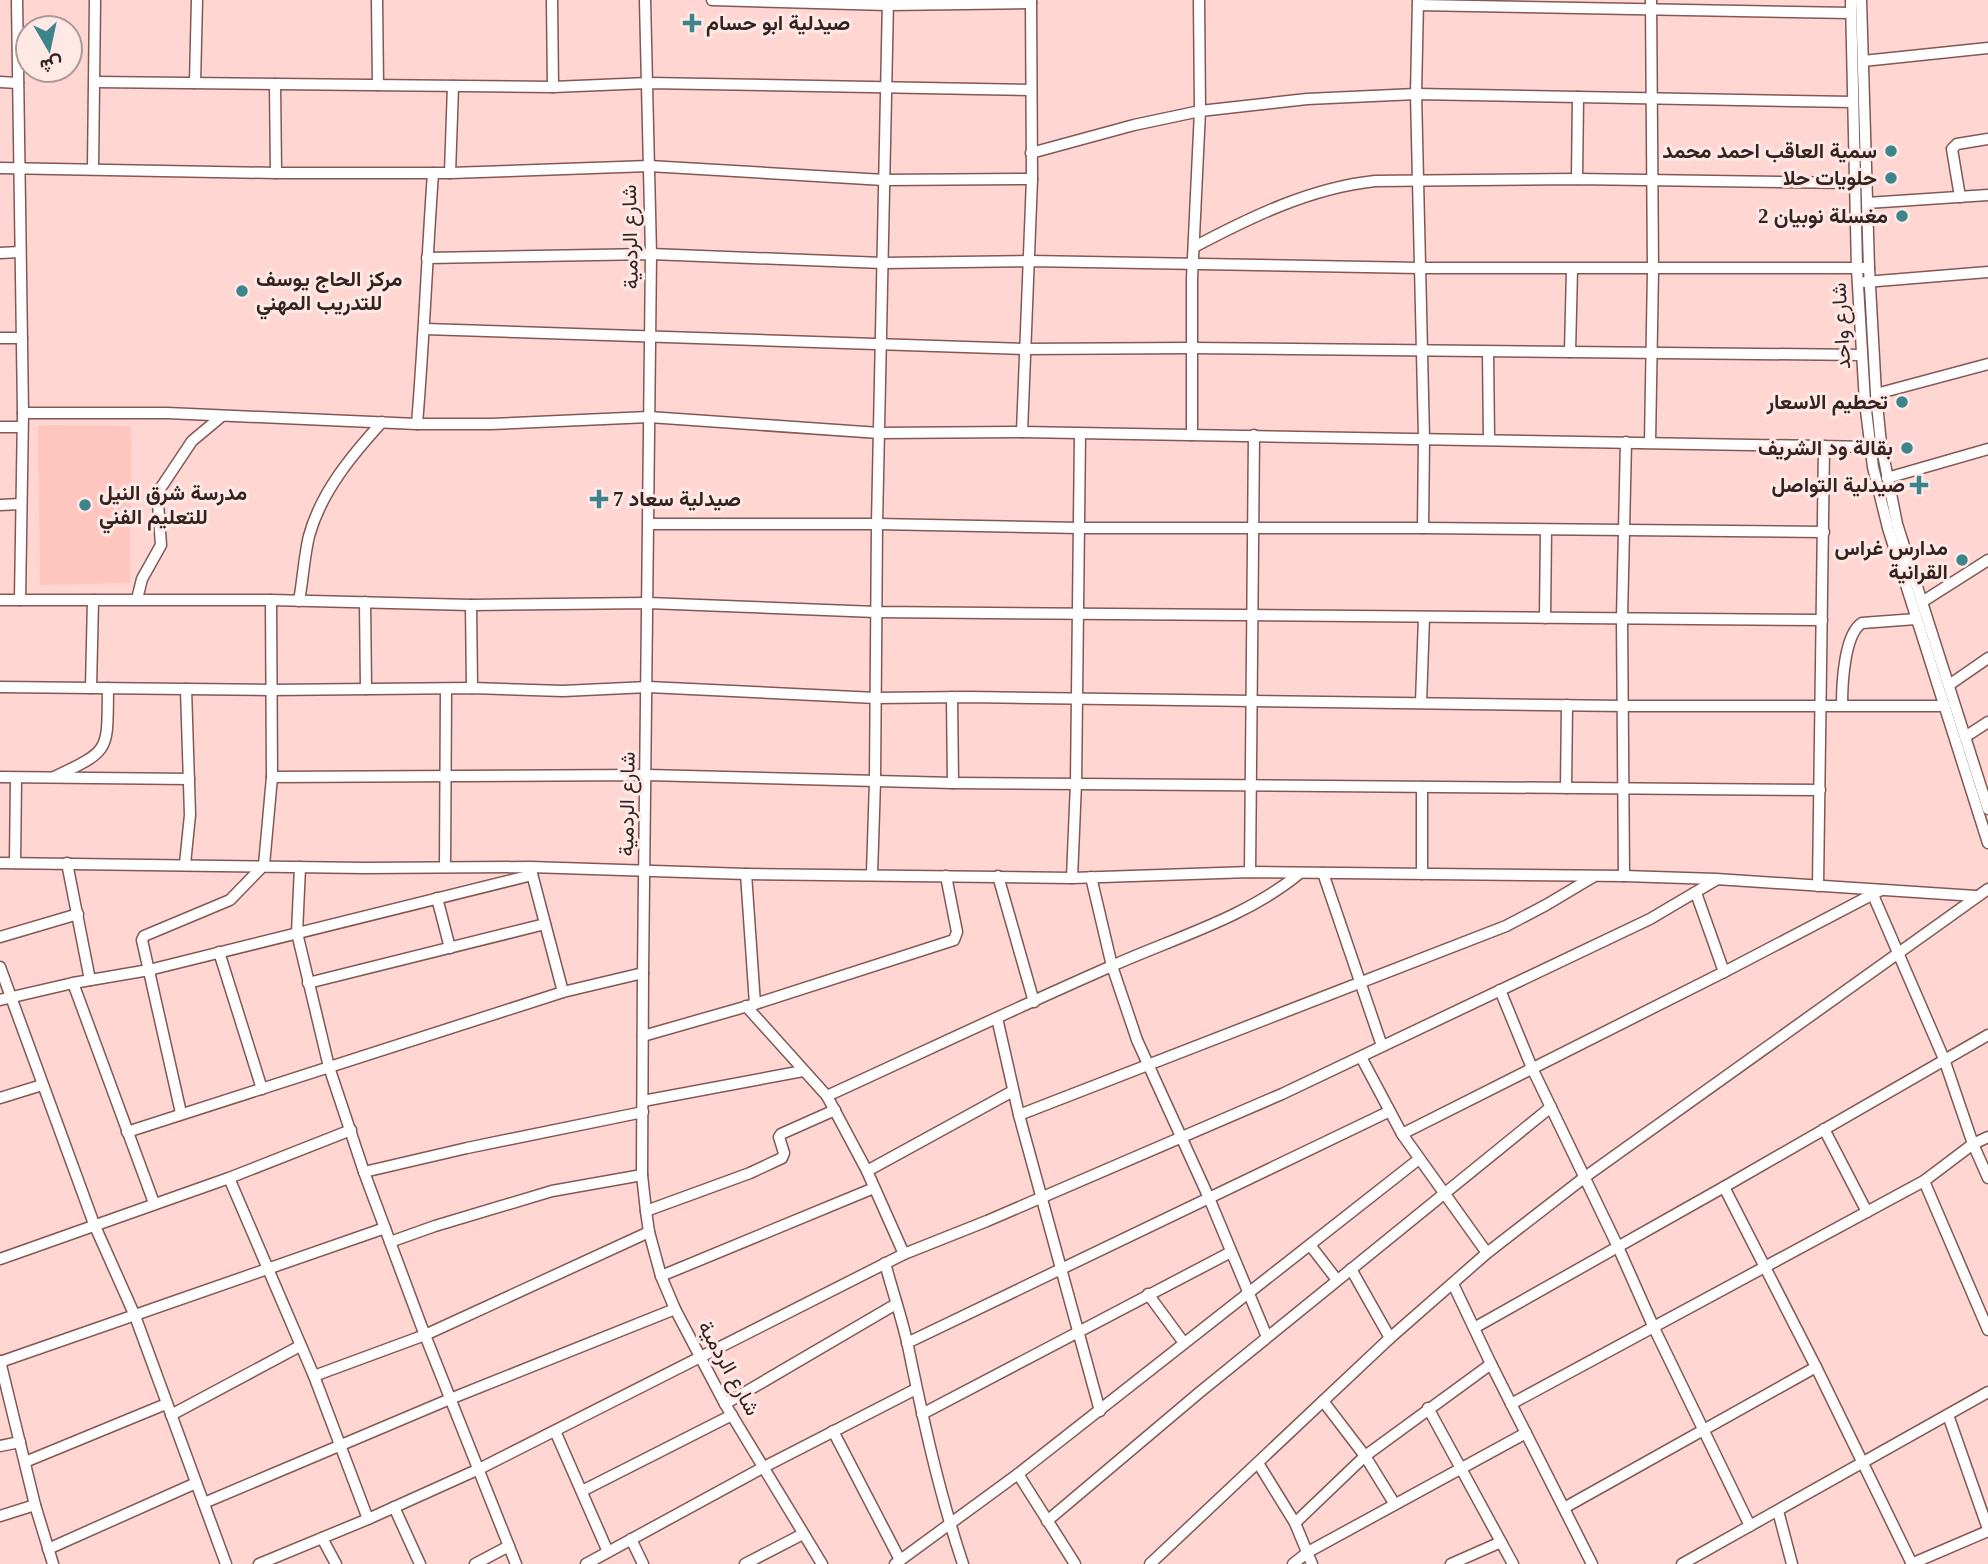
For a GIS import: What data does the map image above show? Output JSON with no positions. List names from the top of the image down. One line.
{"streets":{"street":["شارع الردمية","شارع واحد"]},"places":{"health":["صيدلية ابو حسام","صيدلية التواصل","صيدلية سعاد 7"],"other":["سمية العاقب احمد محمد","حلويات حلا","مغسلة نوبيان 2","مركز الحاج يوسف للتدريب المهني","تحطيم الاسعار","بقالة ود الشريف","مدرسة شرق النيل للتعليم الفني","مدارس غراس القرانية"]},"north":"bottom"}
